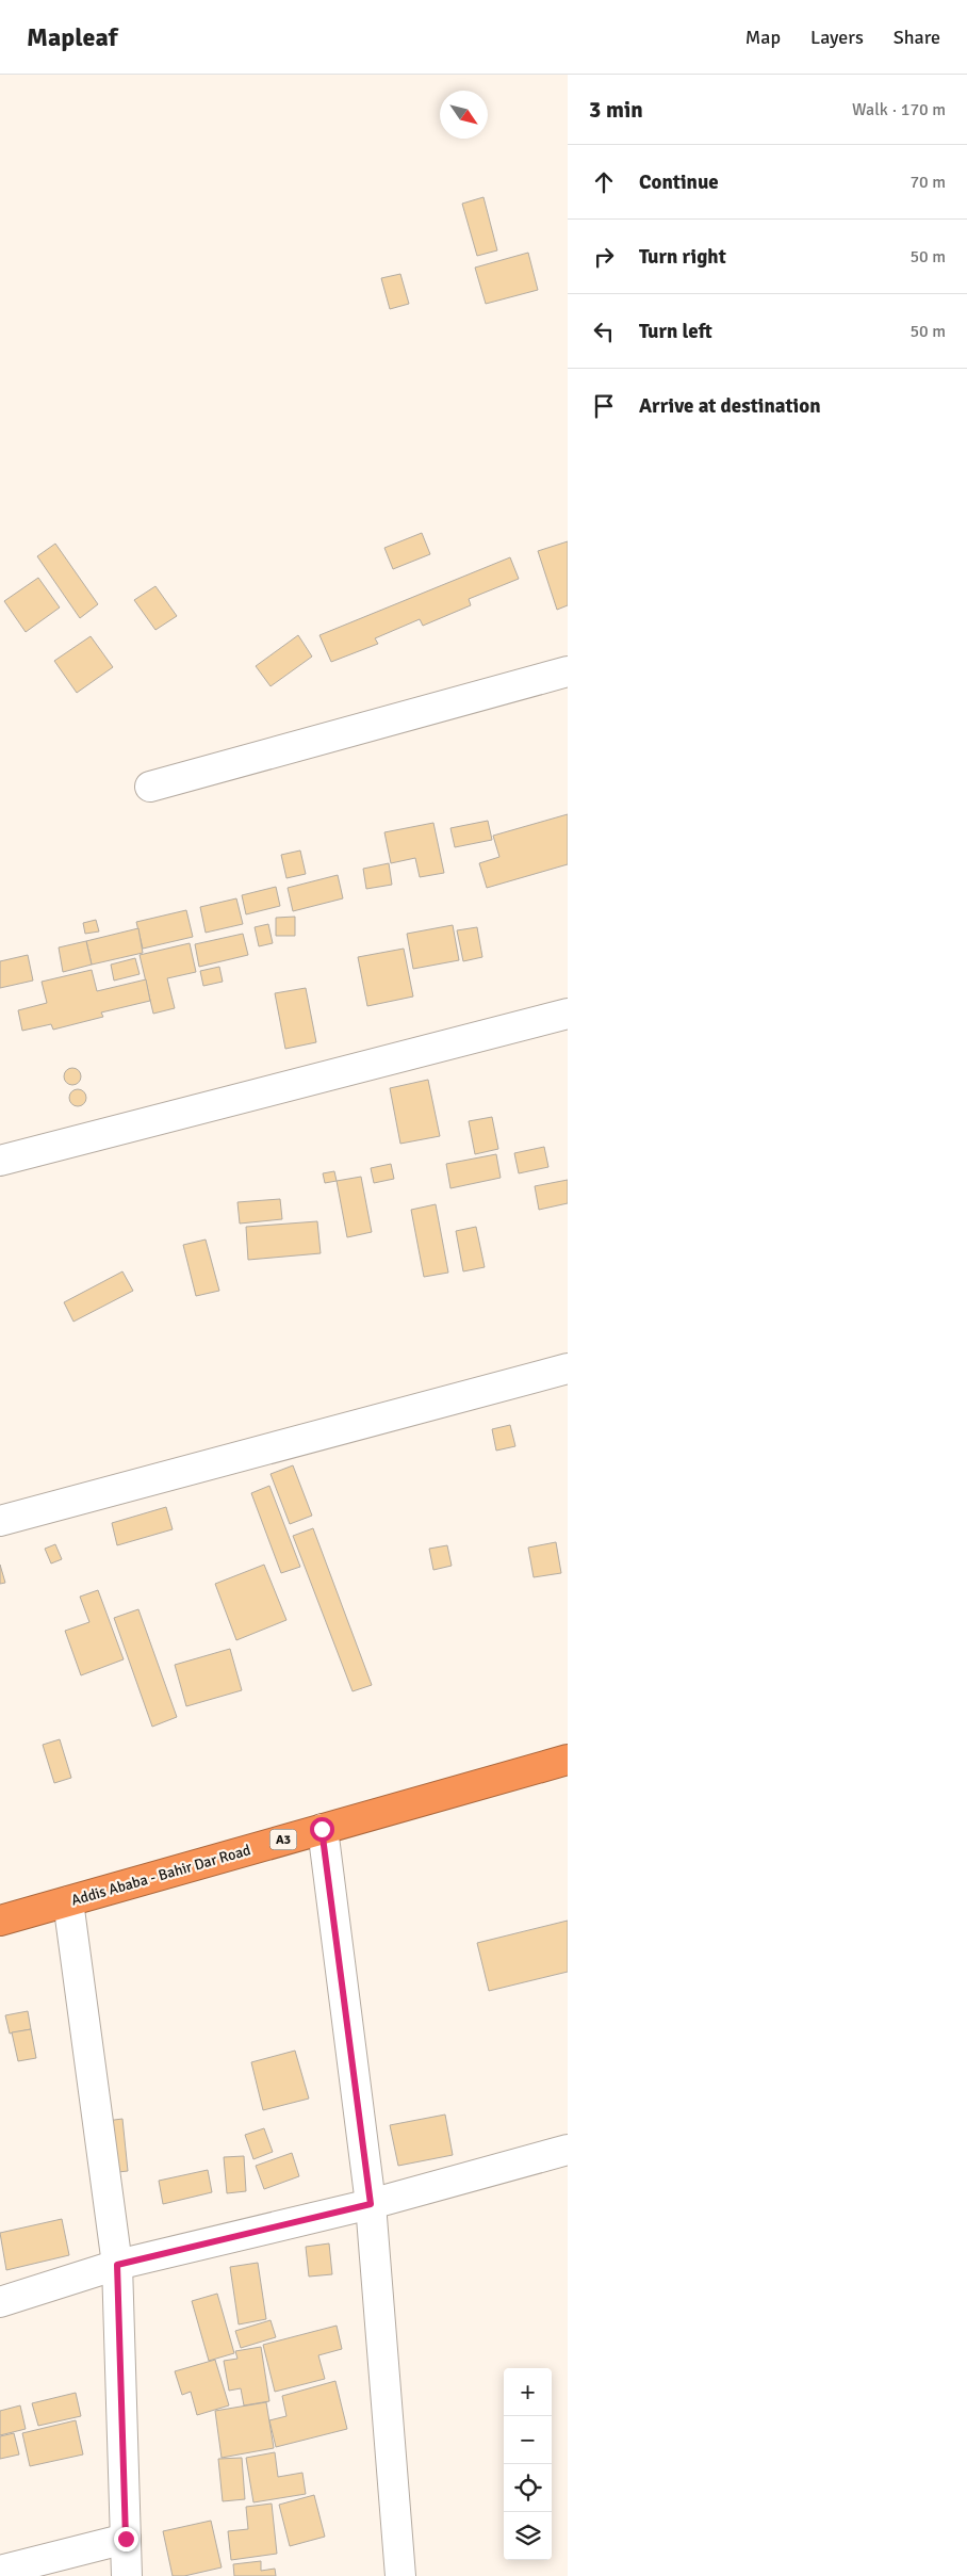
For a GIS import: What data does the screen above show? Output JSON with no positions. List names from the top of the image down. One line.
{"streets":{"highway":["A3","Addis Ababa - Bahir Dar Road"]},"north":"bottom right","page":{"header":"Mapleaf","nav":["Map","Layers","Share"],"heading":["3 min","Walk · 170 m"],"list":[["Continue","70 m"],["Turn right","50 m"],["Turn left","50 m"],"Arrive at destination"],"map_buttons":["+","−"]}}
